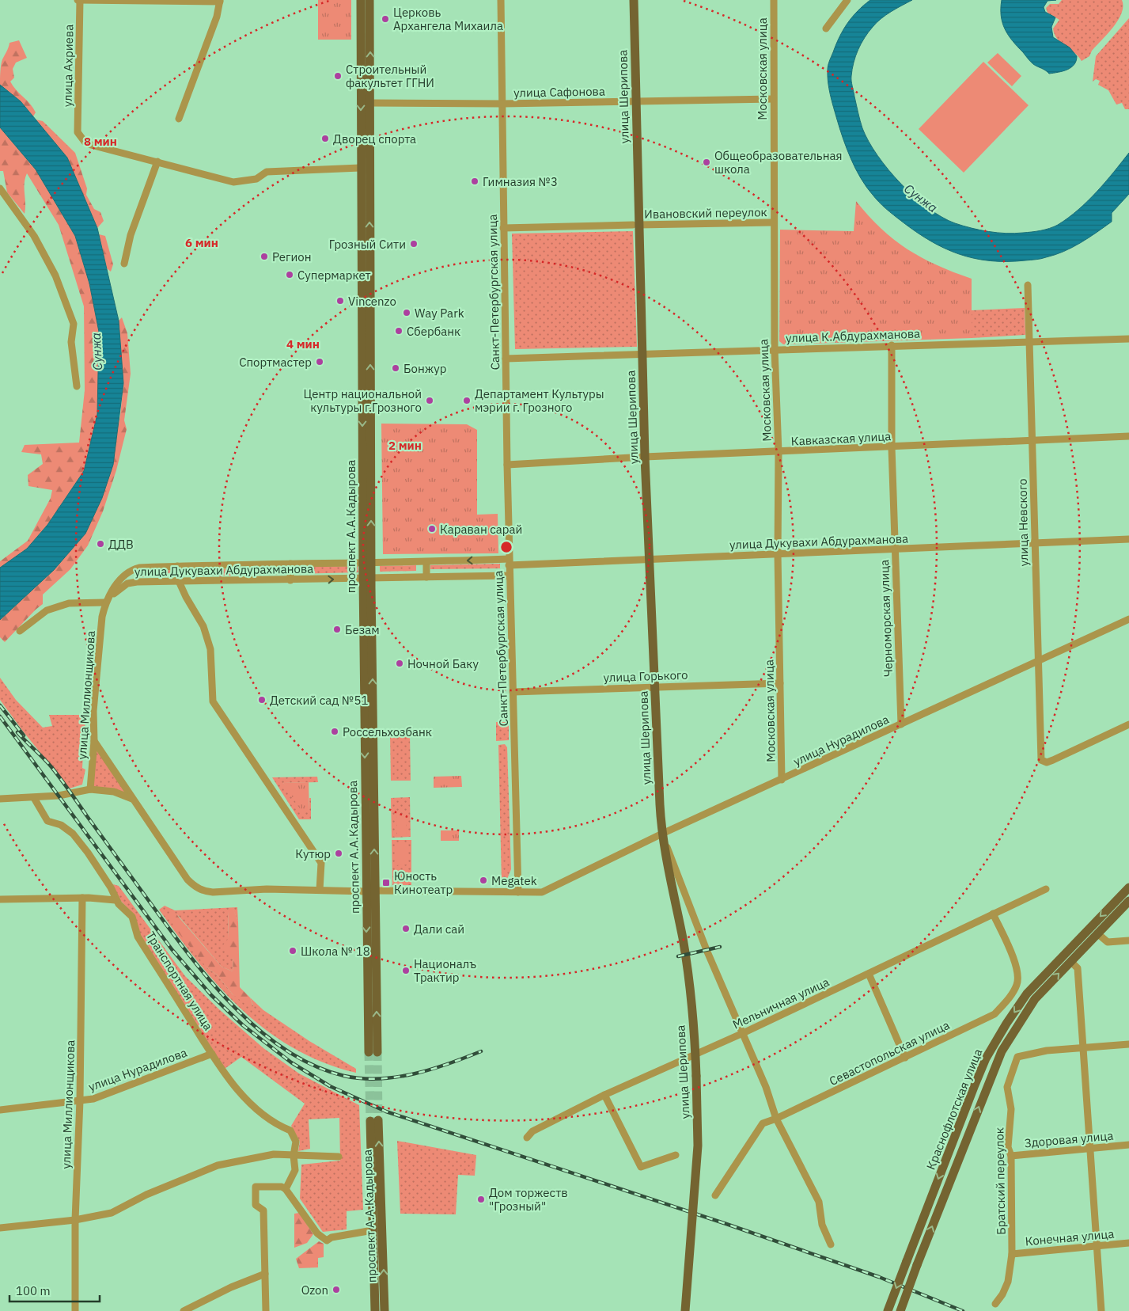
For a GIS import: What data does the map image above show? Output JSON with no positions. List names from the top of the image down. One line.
{"streets":{"main road":["улица Шерипова","проспект А.А.Кадырова","Краснофлотская улица"],"street":["улица Ахриева","Московская улица","улица Сафонова","Ивановский переулок","Санкт-Петербургская улица","улица К.Абдурахманова","Кавказская улица","улица Невского","улица Дукувахи Абдурахманова","Черноморская улица","улица Горького","улица Миллионщикова","улица Нурадилова","Транспортная улица","Мельничная улица","Севастопольская улица","Здоровая улица","Братский переулок","Конечная улица"]},"crossings":[["Московская улица","улица Сафонова"],["Московская улица","Ивановский переулок"],["Московская улица","улица К.Абдурахманова"],["Московская улица","Кавказская улица"],["Московская улица","улица Дукувахи Абдурахманова"],["Московская улица","улица Горького"],["Московская улица","улица Нурадилова"],["улица Сафонова","улица Шерипова"],["улица Сафонова","Санкт-Петербургская улица"],["улица Сафонова","проспект А.А.Кадырова"],["улица Шерипова","Ивановский переулок"],["улица Шерипова","улица К.Абдурахманова"],["улица Шерипова","Кавказская улица"],["улица Шерипова","улица Дукувахи Абдурахманова"],["улица Шерипова","улица Горького"],["улица Шерипова","улица Нурадилова"],["улица Шерипова","Мельничная улица"],["улица Шерипова","Севастопольская улица"],["Ивановский переулок","Санкт-Петербургская улица"],["Санкт-Петербургская улица","улица К.Абдурахманова"],["Санкт-Петербургская улица","Кавказская улица"],["Санкт-Петербургская улица","улица Дукувахи Абдурахманова"],["Санкт-Петербургская улица","улица Горького"],["Санкт-Петербургская улица","улица Нурадилова"],["улица К.Абдурахманова","улица Невского"],["улица К.Абдурахманова","Черноморская улица"],["Кавказская улица","улица Невского"],["Кавказская улица","Черноморская улица"],["улица Невского","улица Дукувахи Абдурахманова"],["улица Невского","улица Нурадилова"],["проспект А.А.Кадырова","улица Дукувахи Абдурахманова"],["проспект А.А.Кадырова","улица Нурадилова"],["улица Дукувахи Абдурахманова","Черноморская улица"],["улица Дукувахи Абдурахманова","улица Миллионщикова"],["Черноморская улица","улица Нурадилова"],["улица Миллионщикова","улица Нурадилова"],["улица Нурадилова","Транспортная улица"],["Мельничная улица","Севастопольская улица"],["Здоровая улица","Братский переулок"],["Братский переулок","Конечная улица"]],"water":["Сунжа"],"places":{"other":["Церковь Архангела Михаила","Строительный факультет ГГНИ","Дворец спорта","Общеобразовательная школа","Гимназия №3","Грозный Сити","Регион","Супермаркет","Vincenzo","Way Park","Сбербанк","Спортмастер","Бонжур","Центр национальной культуры г.Грозного","Департамент Культуры мэрии г. Грозного","Караван сарай","ДДВ","Безам","Ночной Баку","Детский сад №51","Россельхозбанк","Кутюр","Megatek","Дали сай","Школа № 18","Националъ Трактир","Дом торжеств \"Грозный\"","Ozon"],"transit":["Юность Кинотеатр"]},"scale_bar":"100 m","rings":["8 мин","6 мин","4 мин","2 мин"]}
